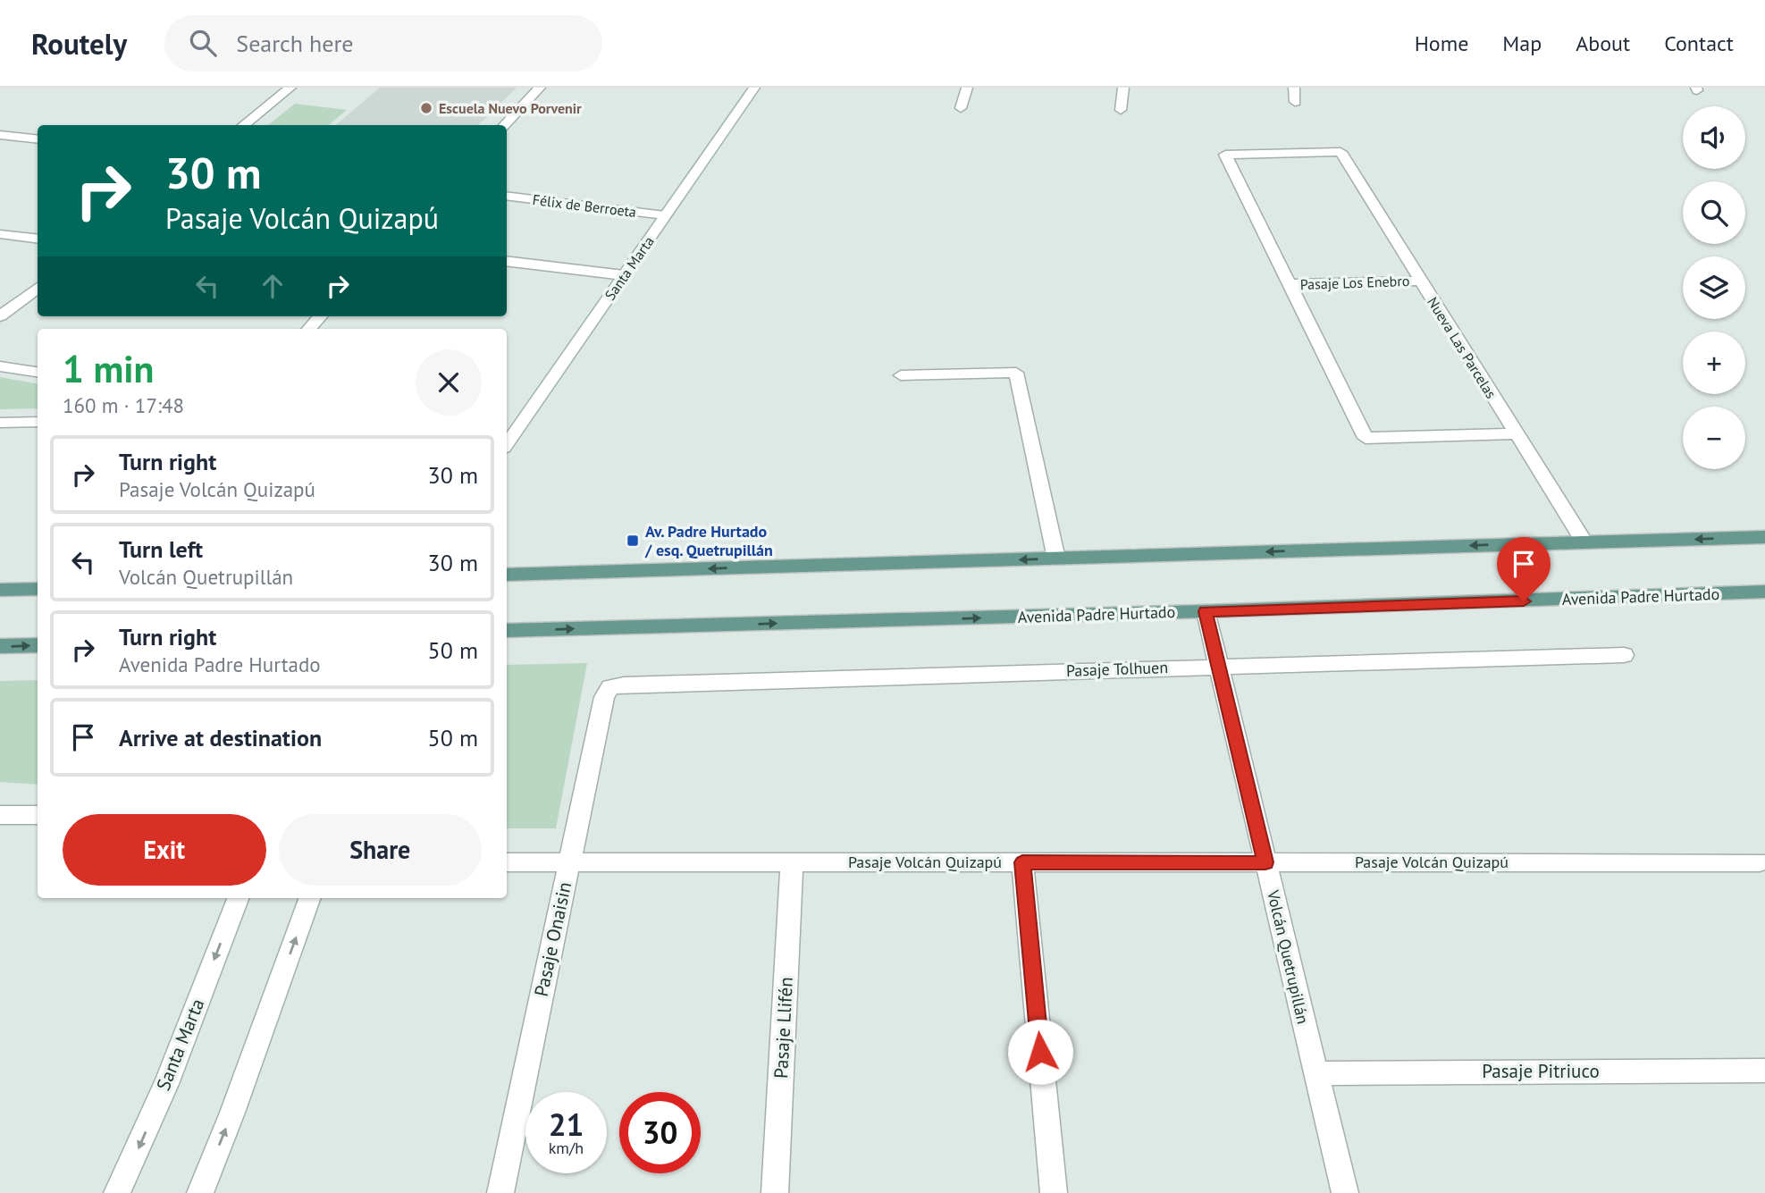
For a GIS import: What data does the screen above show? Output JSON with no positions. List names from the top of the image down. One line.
{"streets":{"main road":["Avenida Padre Hurtado"],"street":["Félix de Berroeta","Santa Marta","Pasaje Los Enebro","Nueva Las Parcelas","Pasaje Tolhuen","Pasaje Volcán Quizapú","Pasaje Onaisin","Volcán Quetrupillán","Pasaje Llifén","Pasaje Pitriuco"]},"crossings":[["Félix de Berroeta","Santa Marta"],["Pasaje Los Enebro","Nueva Las Parcelas"],["Avenida Padre Hurtado","Volcán Quetrupillán"],["Pasaje Tolhuen","Pasaje Onaisin"],["Pasaje Tolhuen","Volcán Quetrupillán"],["Pasaje Volcán Quizapú","Pasaje Onaisin"],["Pasaje Volcán Quizapú","Volcán Quetrupillán"],["Pasaje Volcán Quizapú","Pasaje Llifén"],["Volcán Quetrupillán","Pasaje Pitriuco"]],"places":{"other":["Escuela Nuevo Porvenir"],"transit":["Av. Padre Hurtado / esq. Quetrupillán"]},"page":{"header":"Routely","search":"Search here","nav":["Home","Map","About","Contact"],"map_buttons":["+","−"],"turn":["30 m","Pasaje Volcán Quizapú"],"heading":["1 min","160 m · 17:48"],"list":[{"name":"Turn right","note":"Pasaje Volcán Quizapú","value":"30 m"},{"name":"Turn left","note":"Volcán Quetrupillán","value":"30 m"},{"name":"Turn right","note":"Avenida Padre Hurtado","value":"50 m"},{"name":"Arrive at destination","value":"50 m"}],"buttons":["Exit","Share"],"speed":"21 km/h","limit":"30"}}
